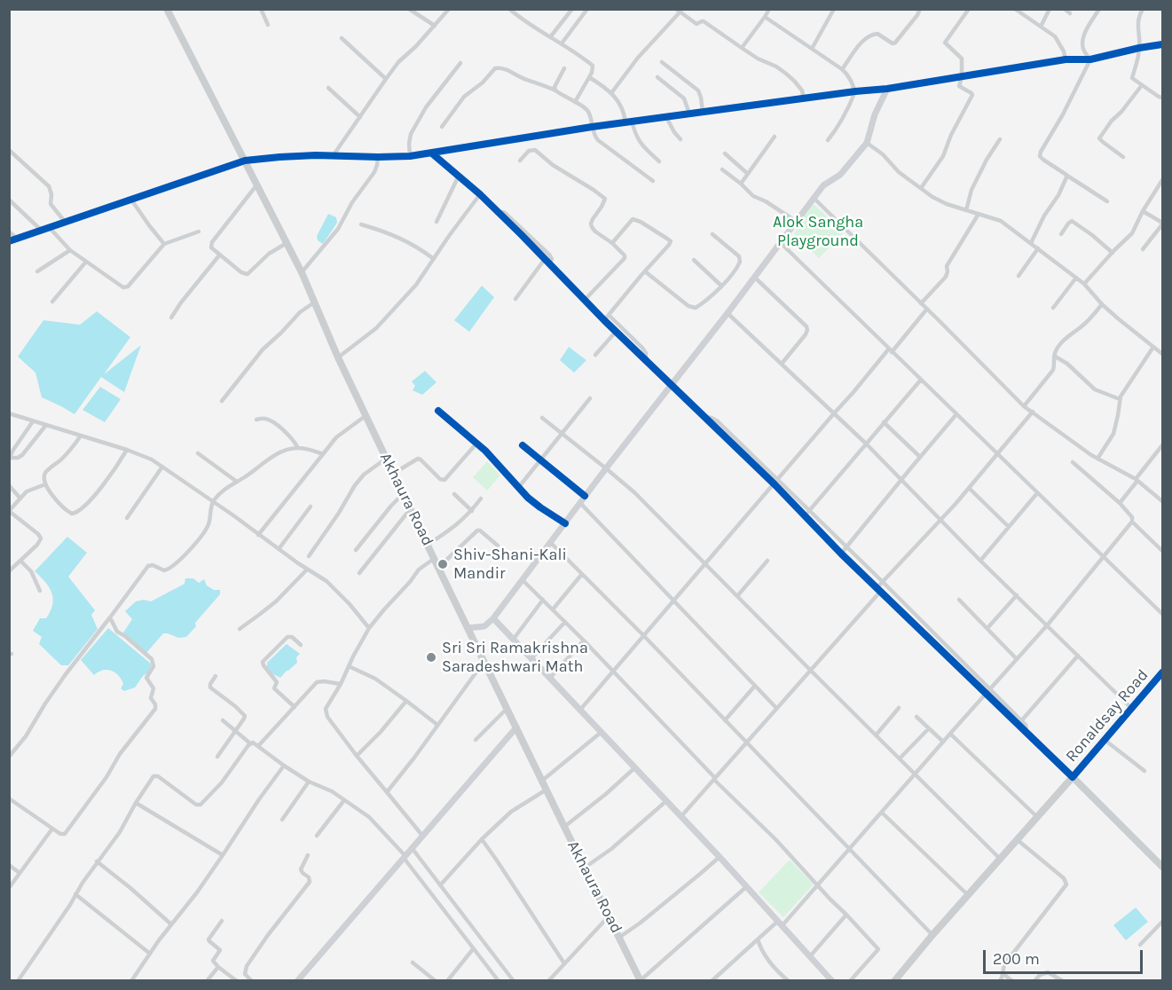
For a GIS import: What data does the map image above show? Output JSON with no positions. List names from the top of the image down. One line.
{"streets":{"main road":["Akhaura Road","Ronaldsay Road"]},"parks":["Alok Sangha Playground"],"places":["Shiv-Shani-Kali Mandir","Sri Sri Ramakrishna Saradeshwari Math"],"scale_bar":"200 m"}
